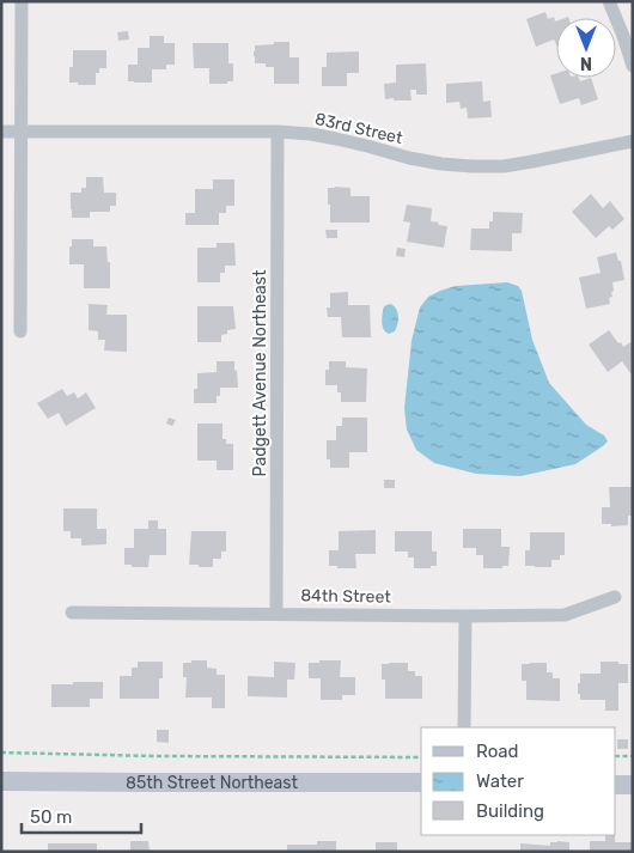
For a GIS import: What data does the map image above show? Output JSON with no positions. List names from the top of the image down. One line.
{"streets":{"street":["83rd Street","Padgett Avenue Northeast","84th Street","85th Street Northeast"]},"crossings":[["83rd Street","Padgett Avenue Northeast"],["Padgett Avenue Northeast","84th Street"]],"legend":["Road","Water","Building"],"scale_bar":"50 m","north":"bottom"}
